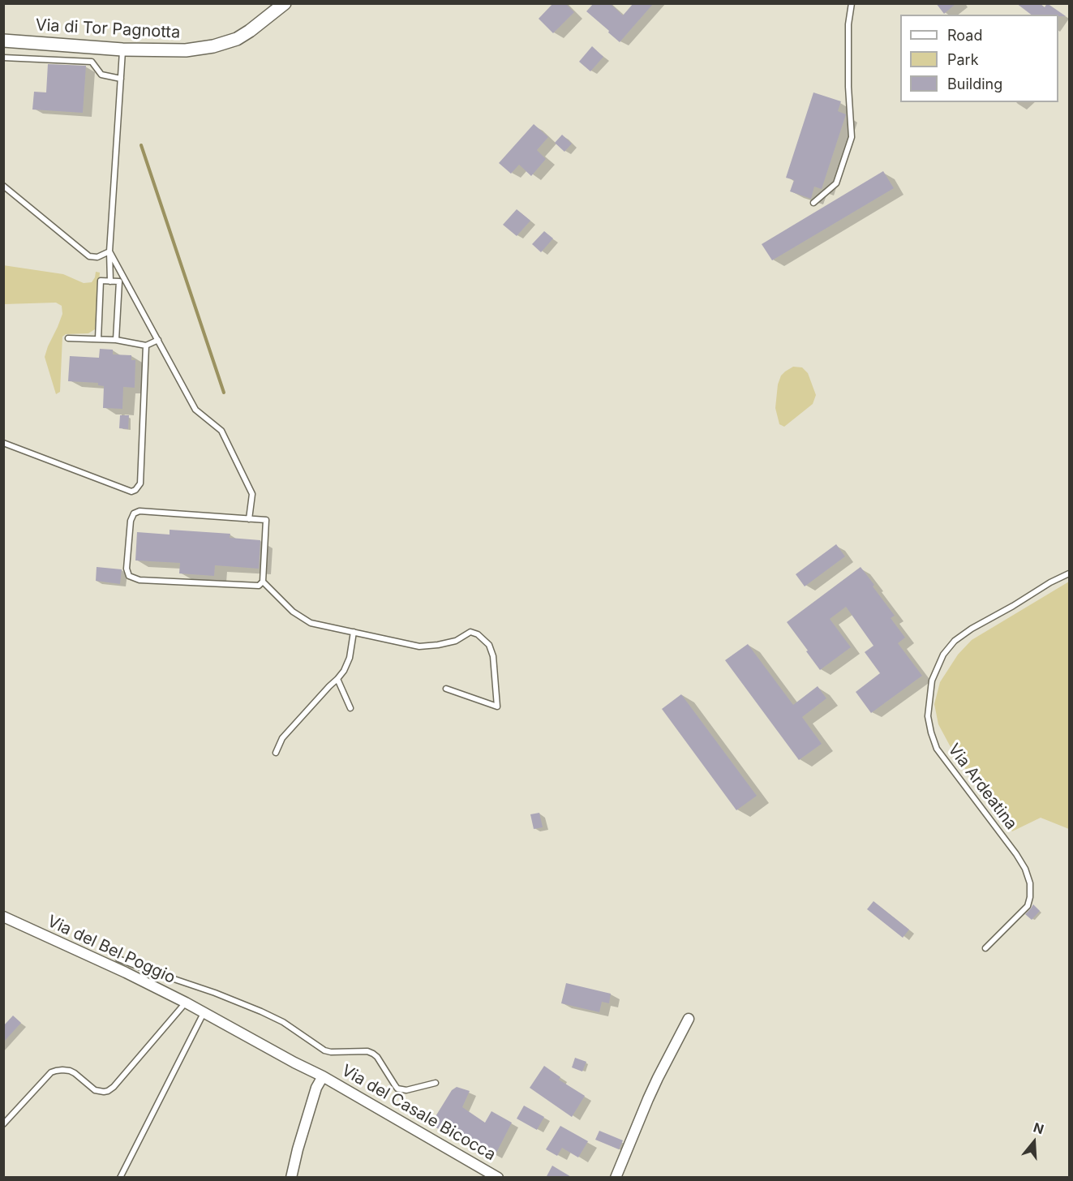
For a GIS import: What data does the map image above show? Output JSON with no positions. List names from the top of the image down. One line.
{"streets":{"street":["Via di Tor Pagnotta","Via del Bel Poggio","Via del Casale Bicocca"],"lane":["Via Ardeatina"]},"crossings":[["Via del Bel Poggio","Via del Casale Bicocca"]],"legend":["Road","Park","Building"],"north":"top"}
